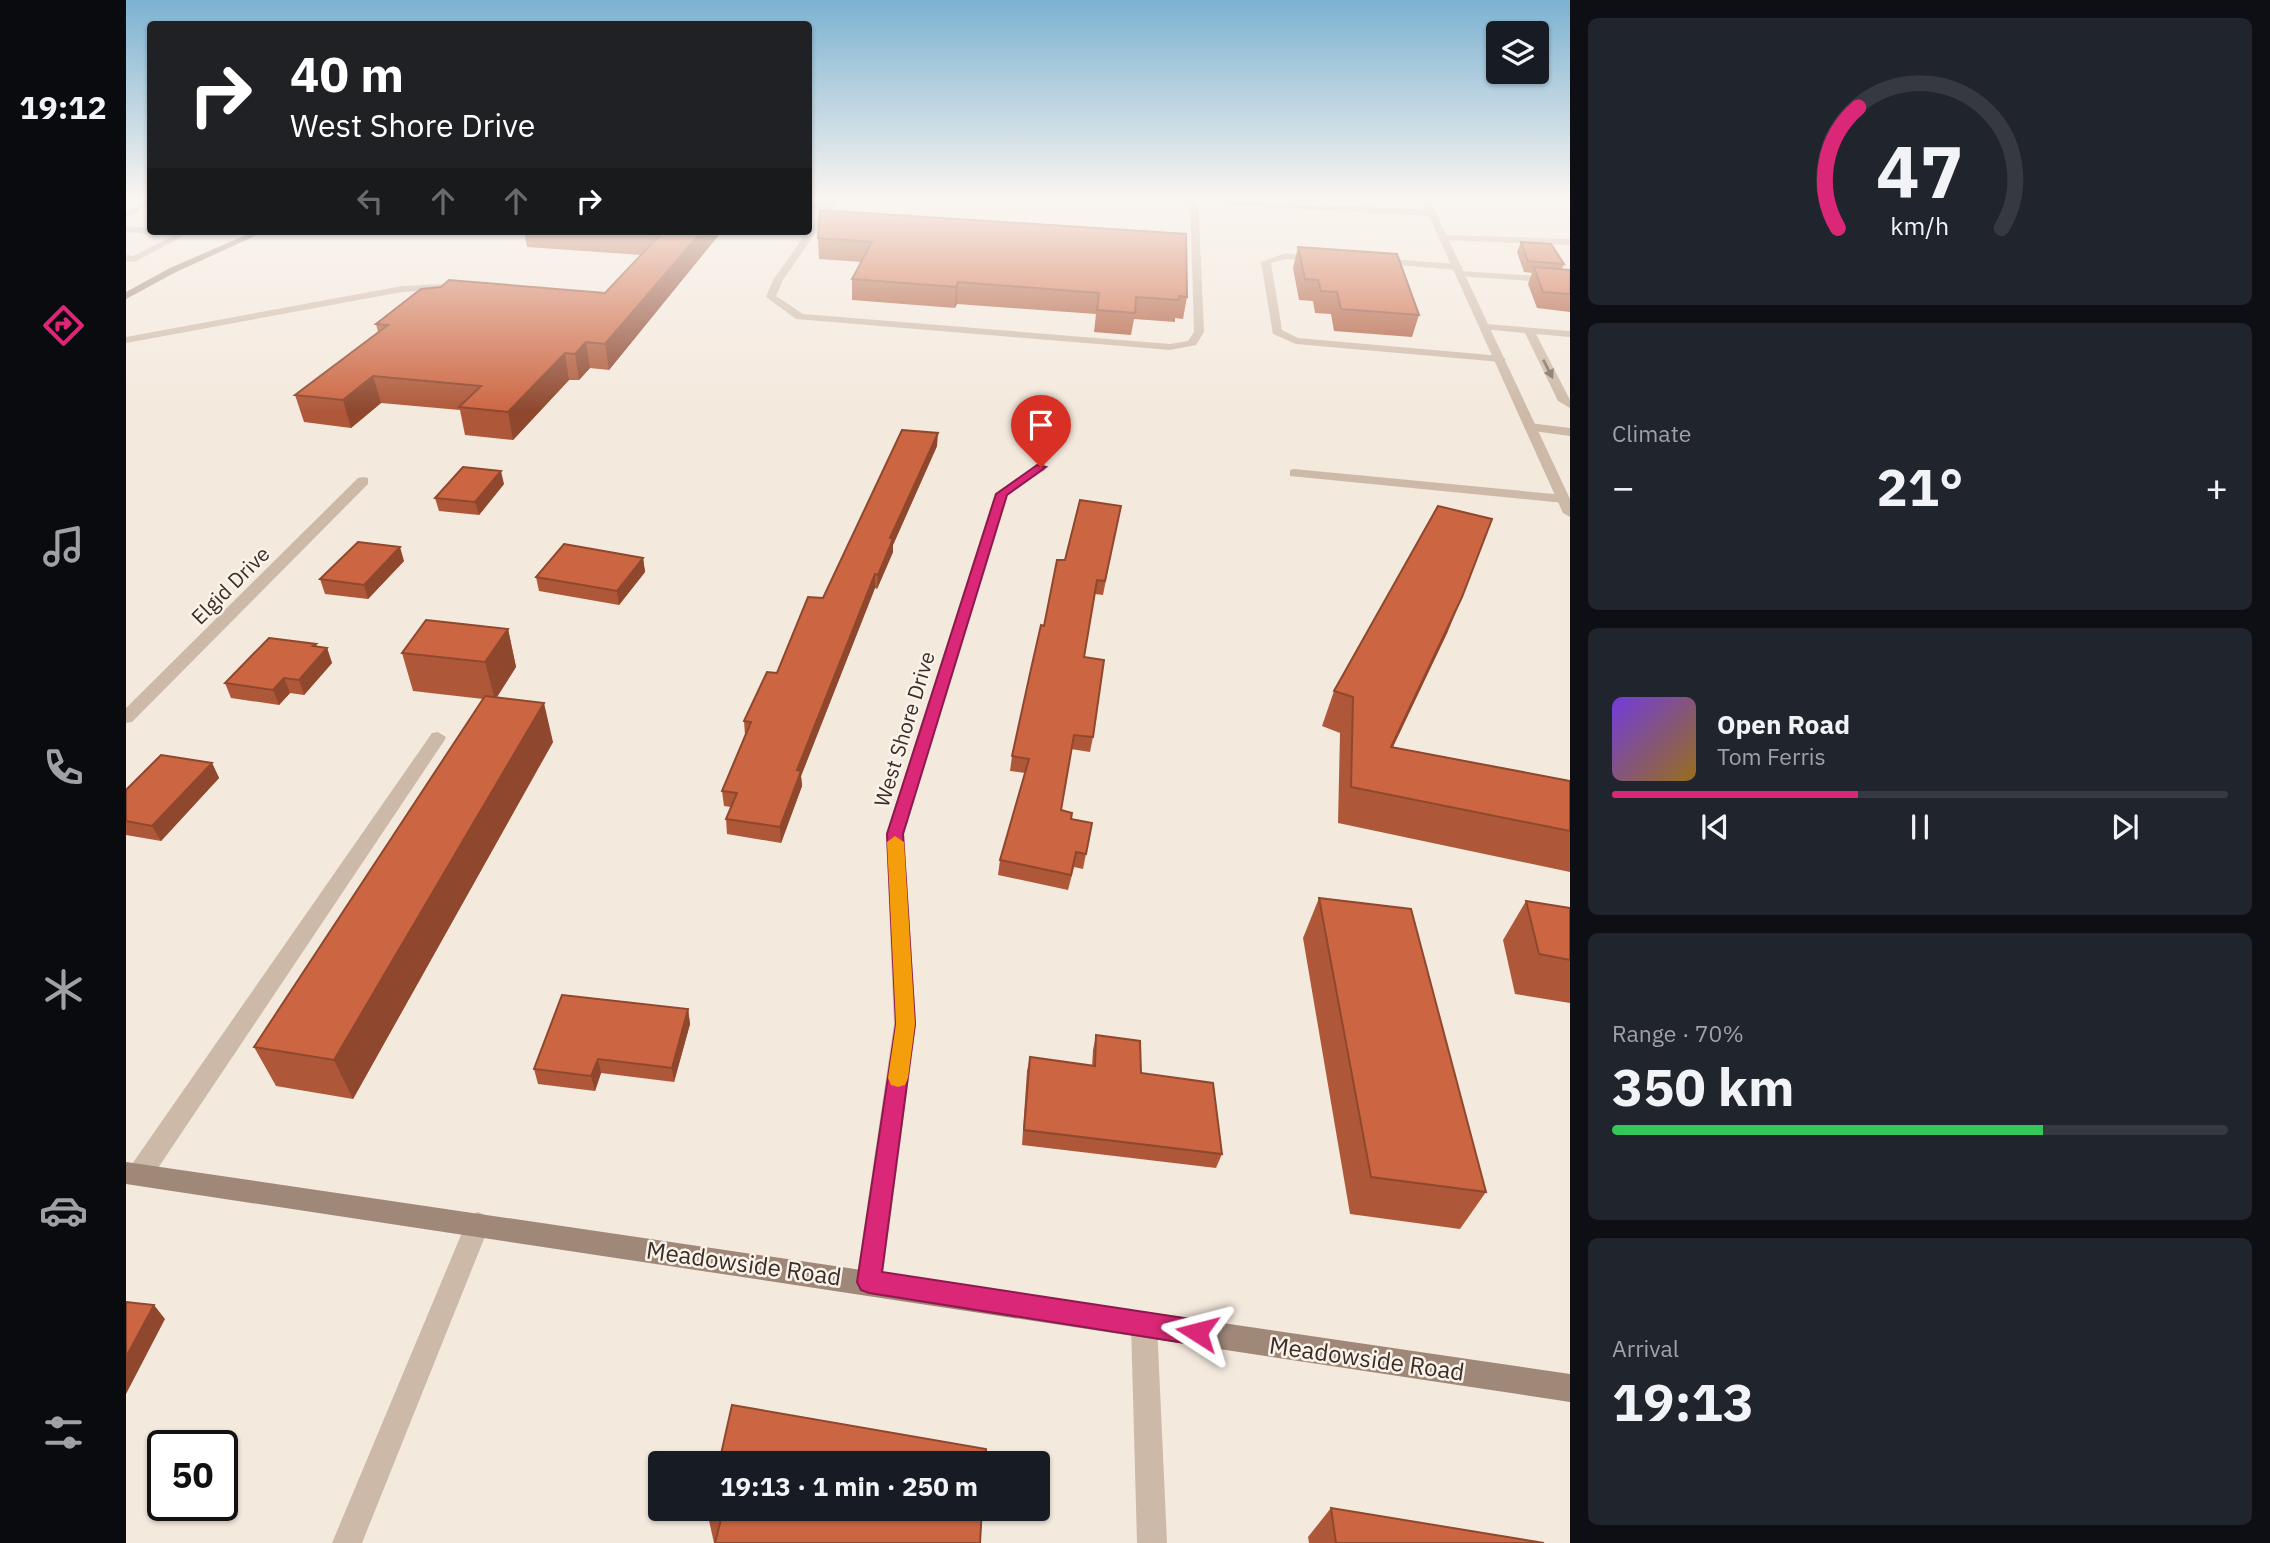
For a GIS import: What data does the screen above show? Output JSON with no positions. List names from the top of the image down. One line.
{"streets":{"main road":["Meadowside Road"],"street":["Elgid Drive","West Shore Drive"]},"crossings":[["West Shore Drive","Meadowside Road"]],"page":{"tabs":"19:12","turn":["40 m","West Shore Drive"],"tile":["Climate",["Range · 70%","350 km"],["Arrival","19:13"]],"heat":["−","21°","+"],"song":["Open Road","Tom Ferris"],"limit":"50","trip":"19:13 · 1 min · 250 m","gauge":["47","km/h"]}}
